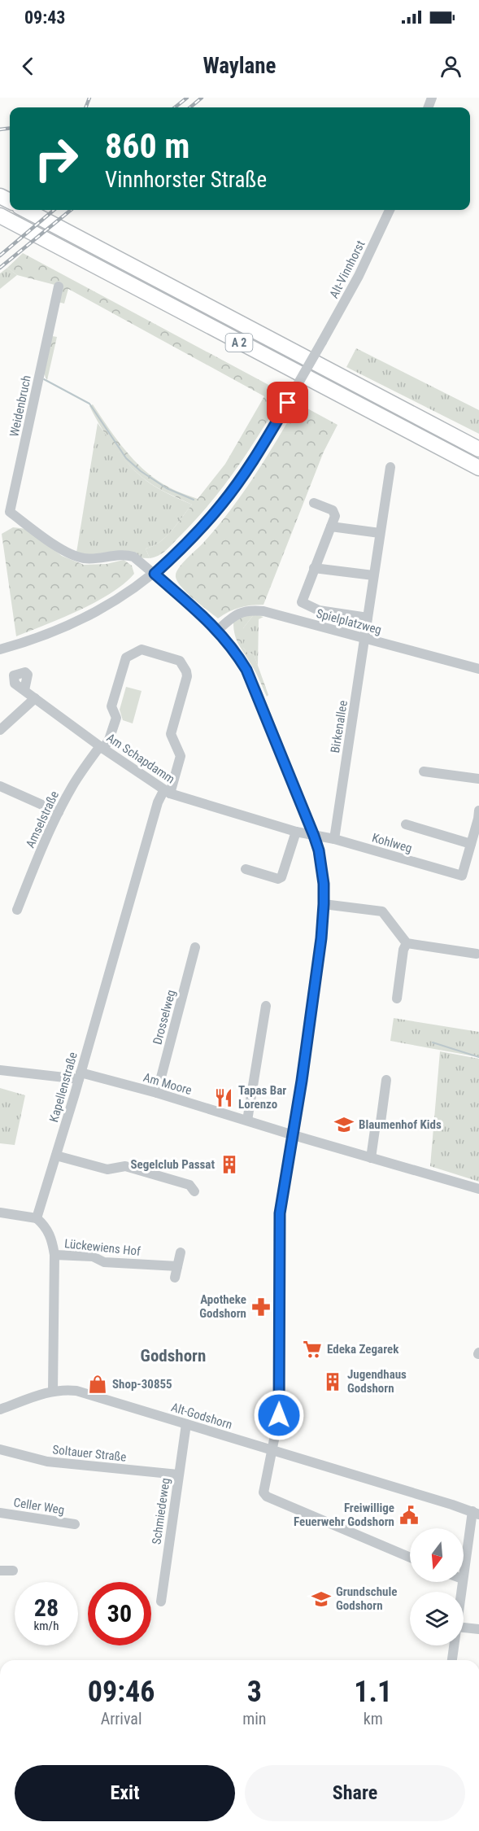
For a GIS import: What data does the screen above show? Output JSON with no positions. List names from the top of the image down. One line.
{"streets":{"highway":["A 2"],"street":["Alt-Vinnhorst","Weidenbruch","Spielplatzweg","Birkenallee","Am Schapdamm","Amselstraße","Kohlweg","Drosselweg","Am Moore","Kapellenstraße","Lückewiens Hof","Alt-Godshorn","Soltauer Straße","Celler Weg","Schmiedeweg"]},"crossings":[["Alt-Vinnhorst","Weidenbruch"],["Spielplatzweg","Birkenallee"],["Birkenallee","Kohlweg"],["Am Schapdamm","Amselstraße"],["Am Schapdamm","Kohlweg"],["Am Schapdamm","Kapellenstraße"],["Amselstraße","Kapellenstraße"],["Drosselweg","Am Moore"],["Am Moore","Kapellenstraße"],["Alt-Godshorn","Schmiedeweg"],["Soltauer Straße","Schmiedeweg"]],"districts":["Godshorn"],"places":{"restaurant":["Tapas Bar Lorenzo"],"school or university":["Blaumenhof Kids","Grundschule Godshorn"],"building":["Segelclub Passat","Jugendhaus Godshorn"],"pharmacy":["Apotheke Godshorn"],"supermarket":["Edeka Zegarek"],"shop":["Shop-30855"],"public building":["Freiwillige Feuerwehr Godshorn"]},"north":"bottom","page":{"status":"09:43","header":"Waylane","turn":["860 m","Vinnhorster Straße"],"speed":"28 km/h","limit":"30","eta":["09:46","Arrival","3","min","1.1","km"],"buttons":["Exit","Share"]}}
